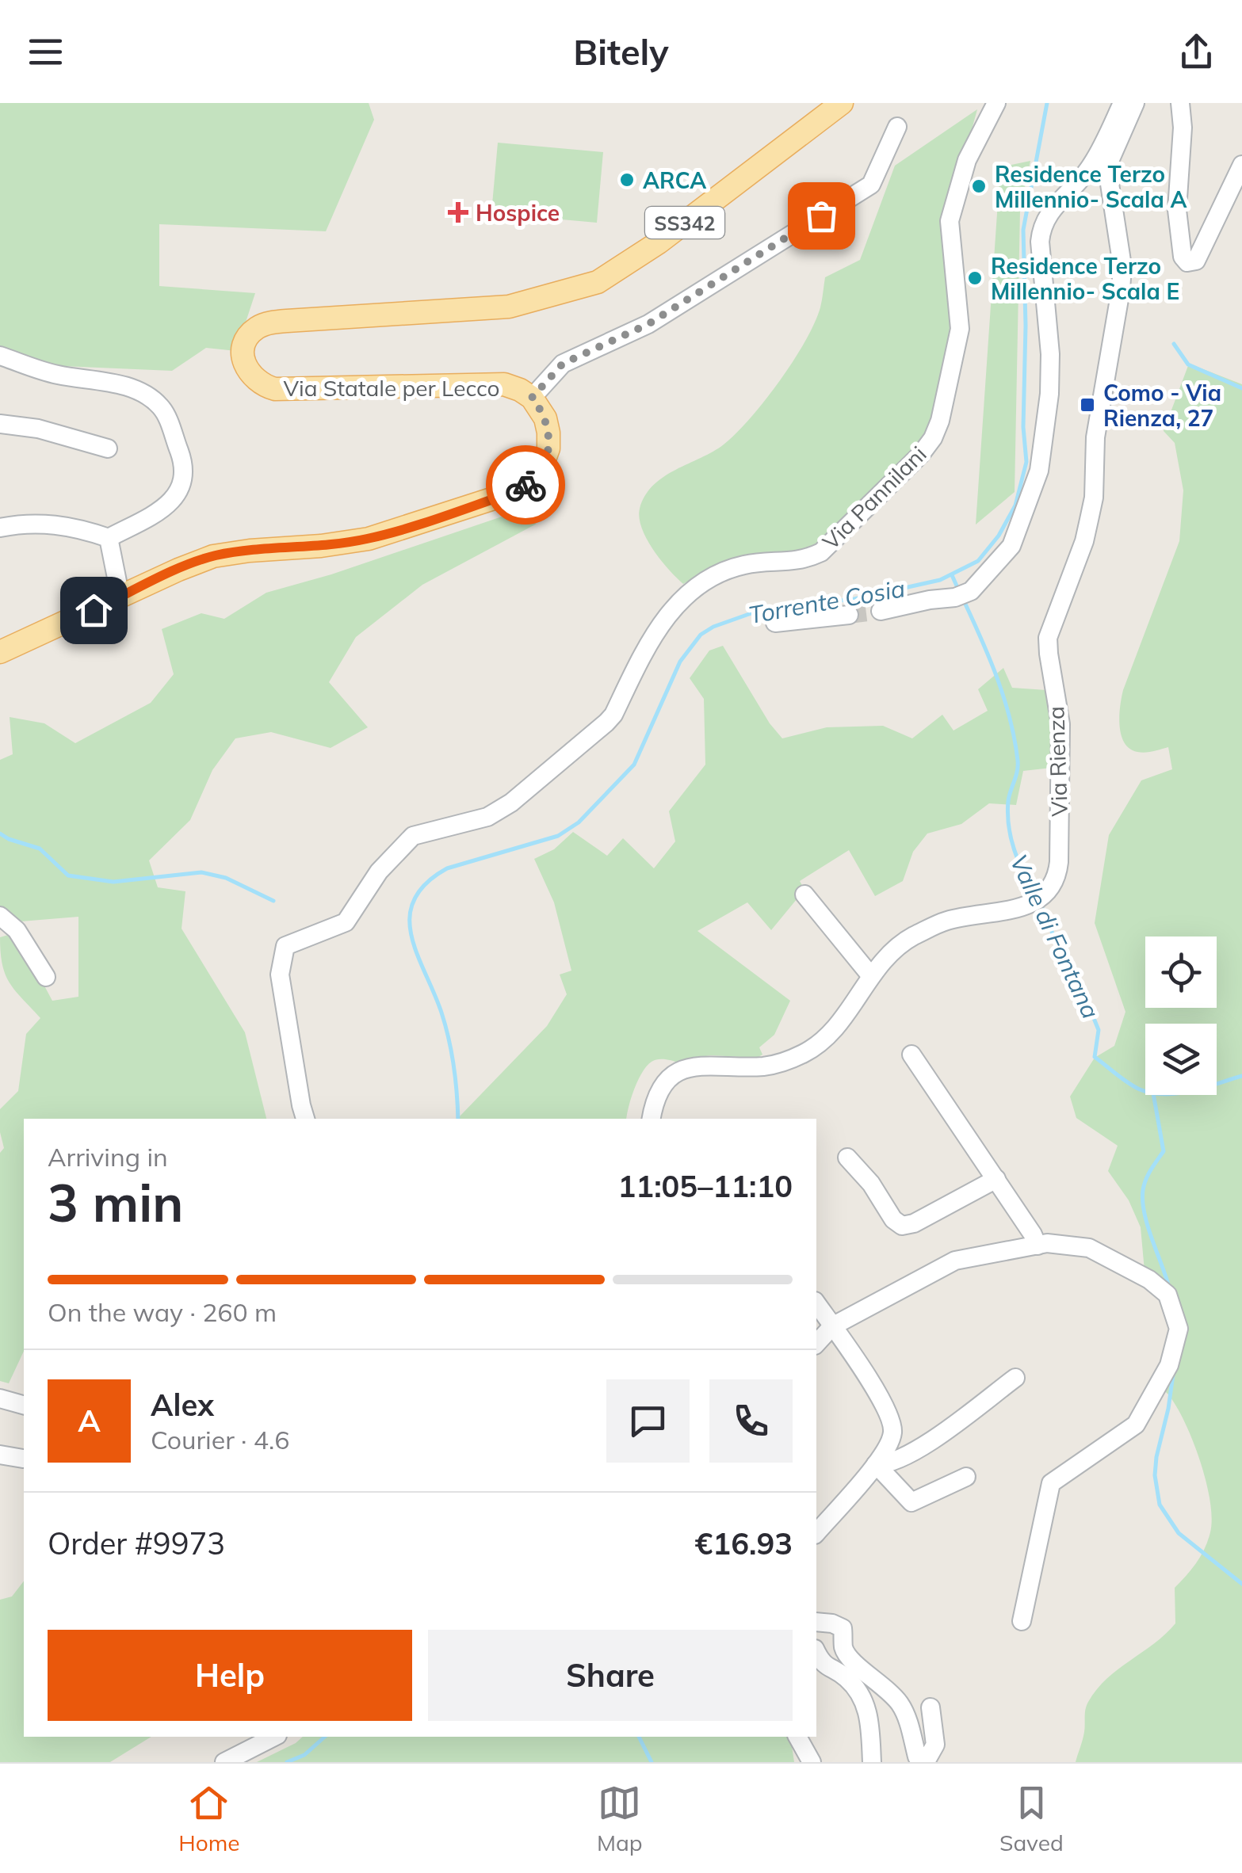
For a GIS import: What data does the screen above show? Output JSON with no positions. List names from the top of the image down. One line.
{"streets":{"main road":["SS342","Via Statale per Lecco"],"street":["Via Pannilani","Via Rienza"]},"water":["Torrente Cosia","Valle di Fontana"],"places":{"other":["ARCA","Residence Terzo Millennio- Scala A","Residence Terzo Millennio- Scala E"],"health":["Hospice"],"transit":["Como - Via Rienza, 27"]},"page":{"header":"Bitely","heading":["3 min","Arriving in","11:05–11:10"],"panel":["Alex","Courier · 4.6","Order #9973","€16.93"],"bar":"On the way · 260 m","round":"A","buttons":["Help","Share"],"tabs":["Home","Map","Saved"]}}
